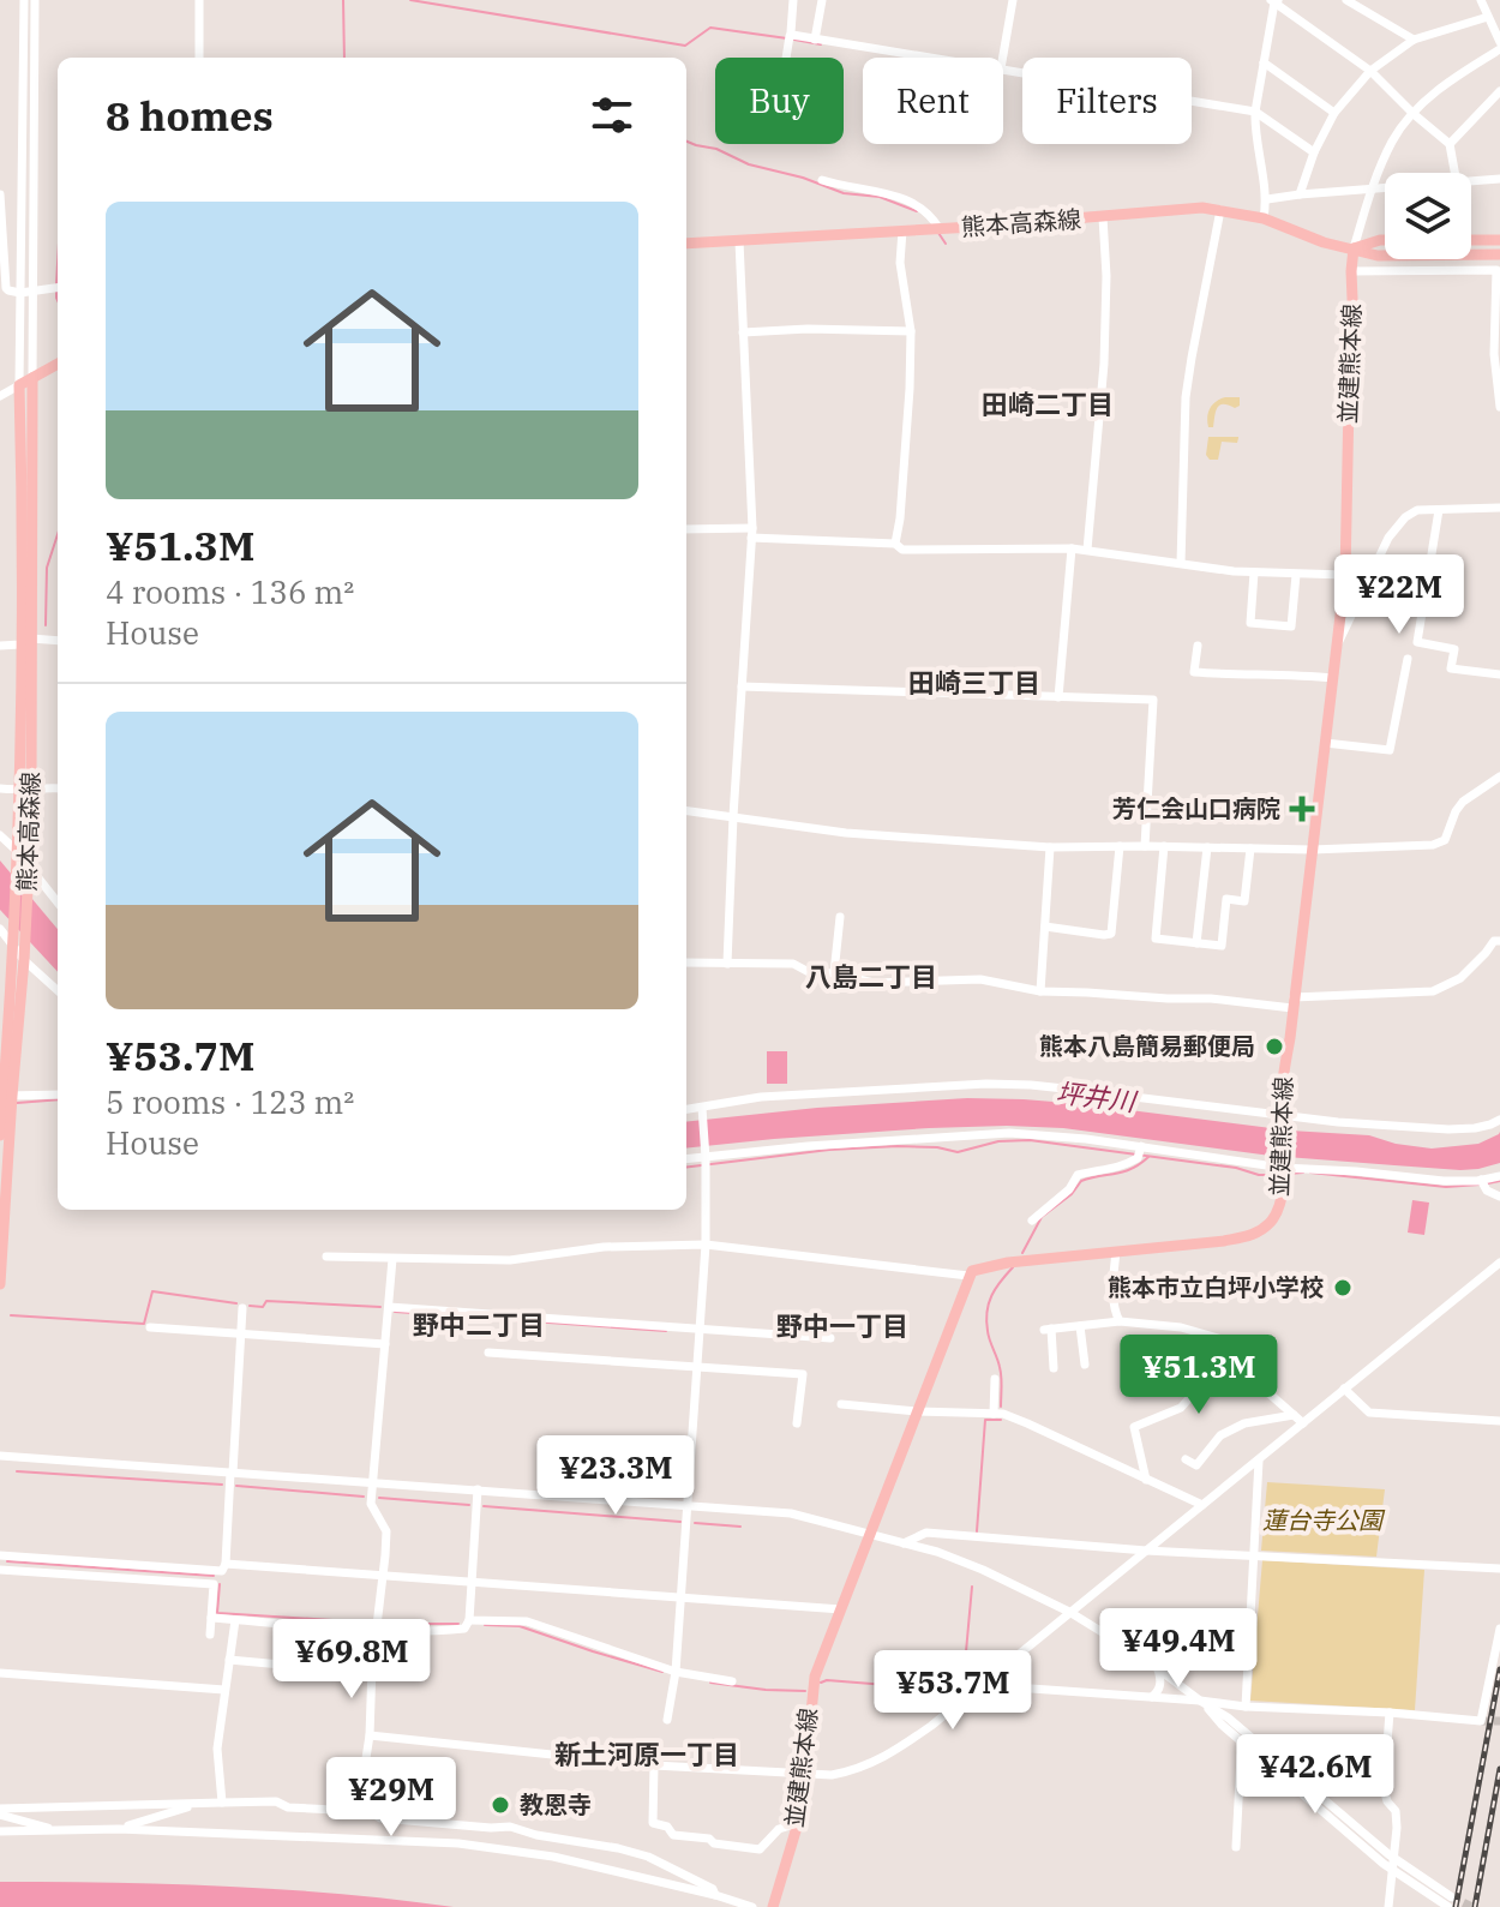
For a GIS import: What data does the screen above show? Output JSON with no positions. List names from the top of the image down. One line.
{"streets":{"main road":["熊本高森線","並建熊本線"]},"crossings":[["熊本高森線","並建熊本線"]],"districts":["田崎二丁目","田崎三丁目","八島二丁目","野中二丁目","野中一丁目","新土河原一丁目"],"water":["坪井川"],"parks":["蓮台寺公園"],"places":{"health":["芳仁会山口病院"],"other":["熊本八島簡易郵便局","熊本市立白坪小学校","教恩寺"]},"page":{"chip":["Buy","Rent","Filters"],"heading":"8 homes","list":[{"name":"¥51.3M","note":"4 rooms · 136 m² · House"},{"name":"¥53.7M","note":"5 rooms · 123 m² · House"}],"price":["¥22M","¥51.3M","¥23.3M","¥49.4M","¥69.8M","¥53.7M","¥42.6M","¥29M"]}}
